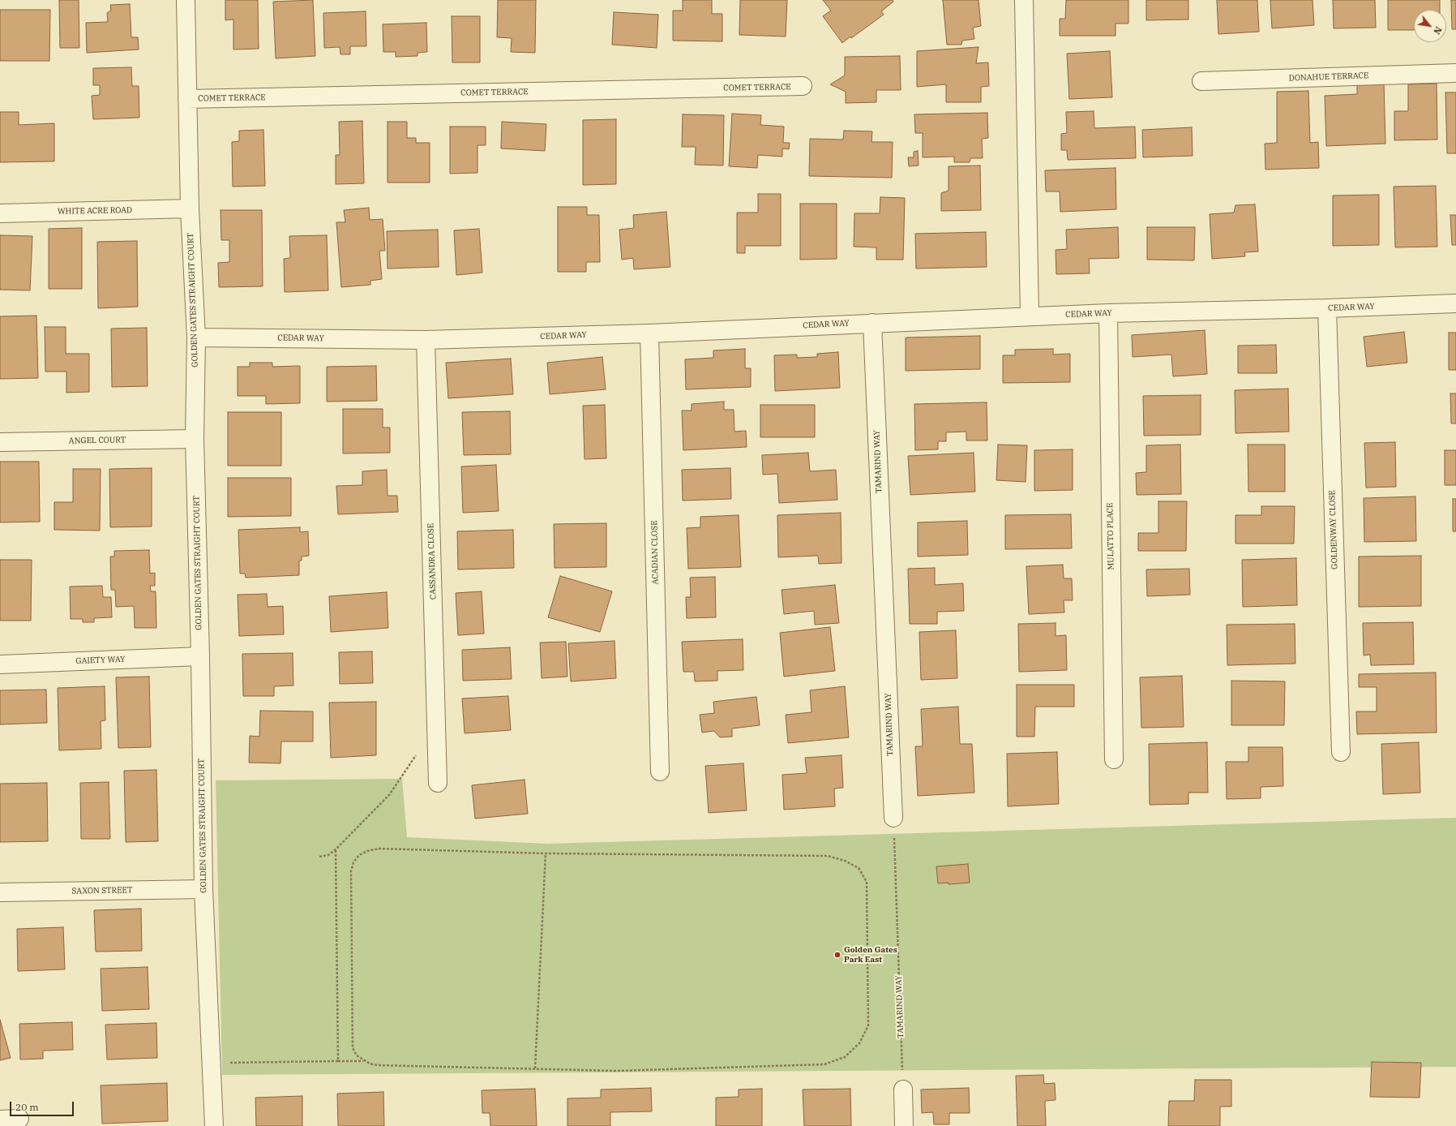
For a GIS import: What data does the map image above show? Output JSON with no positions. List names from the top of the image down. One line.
{"streets":{"street":["DONAHUE TERRACE","COMET TERRACE","WHITE ACRE ROAD","GOLDEN GATES STRAIGHT COURT","CEDAR WAY","ANGEL COURT","TAMARIND WAY","GOLDENWAY CLOSE","MULATTO PLACE","ACADIAN CLOSE","CASSANDRA CLOSE","GAIETY WAY","SAXON STREET"]},"crossings":[["COMET TERRACE","GOLDEN GATES STRAIGHT COURT"],["WHITE ACRE ROAD","GOLDEN GATES STRAIGHT COURT"],["GOLDEN GATES STRAIGHT COURT","CEDAR WAY"],["GOLDEN GATES STRAIGHT COURT","ANGEL COURT"],["GOLDEN GATES STRAIGHT COURT","GAIETY WAY"],["GOLDEN GATES STRAIGHT COURT","SAXON STREET"],["CEDAR WAY","TAMARIND WAY"],["CEDAR WAY","GOLDENWAY CLOSE"],["CEDAR WAY","MULATTO PLACE"],["CEDAR WAY","ACADIAN CLOSE"],["CEDAR WAY","CASSANDRA CLOSE"]],"places":["Golden Gates Park East"],"scale_bar":"20 m","north":"bottom right"}
